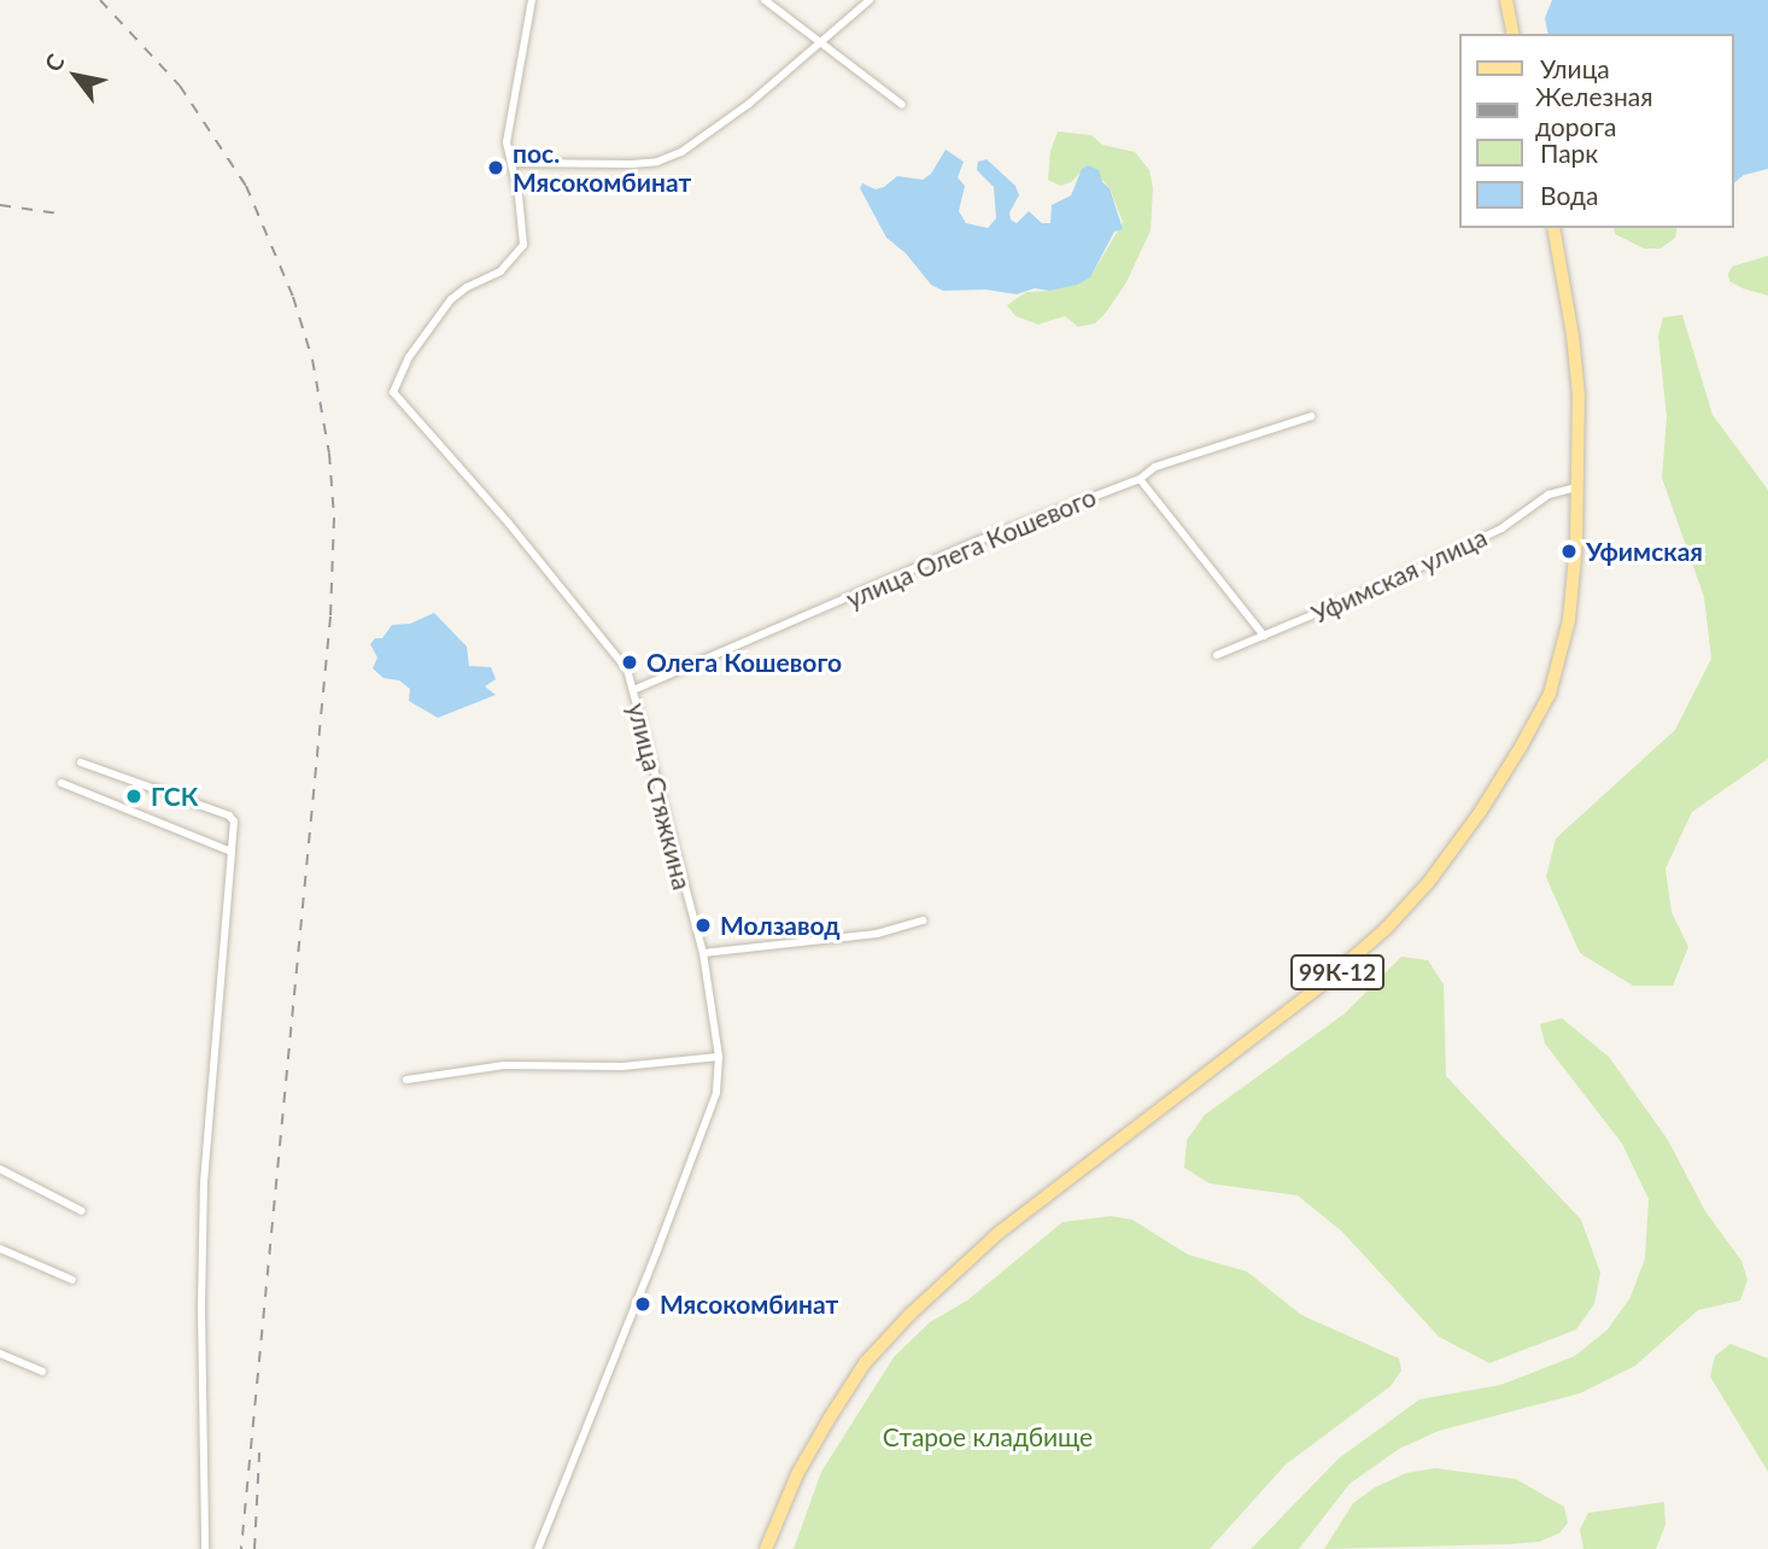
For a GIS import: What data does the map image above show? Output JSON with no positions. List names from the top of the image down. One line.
{"streets":{"main road":["99К-12"],"street":["улица Олега Кошевого","Уфимская улица","улица Стяжкина"]},"crossings":[["улица Олега Кошевого","улица Стяжкина"],["Уфимская улица","99К-12"]],"parks":["Старое кладбище"],"places":["пос. Мясокомбинат","Уфимская","Олега Кошевого","ГСК","Молзавод","Мясокомбинат"],"legend":["Улица","Железная дорога","Парк","Вода"],"north":"top left"}
